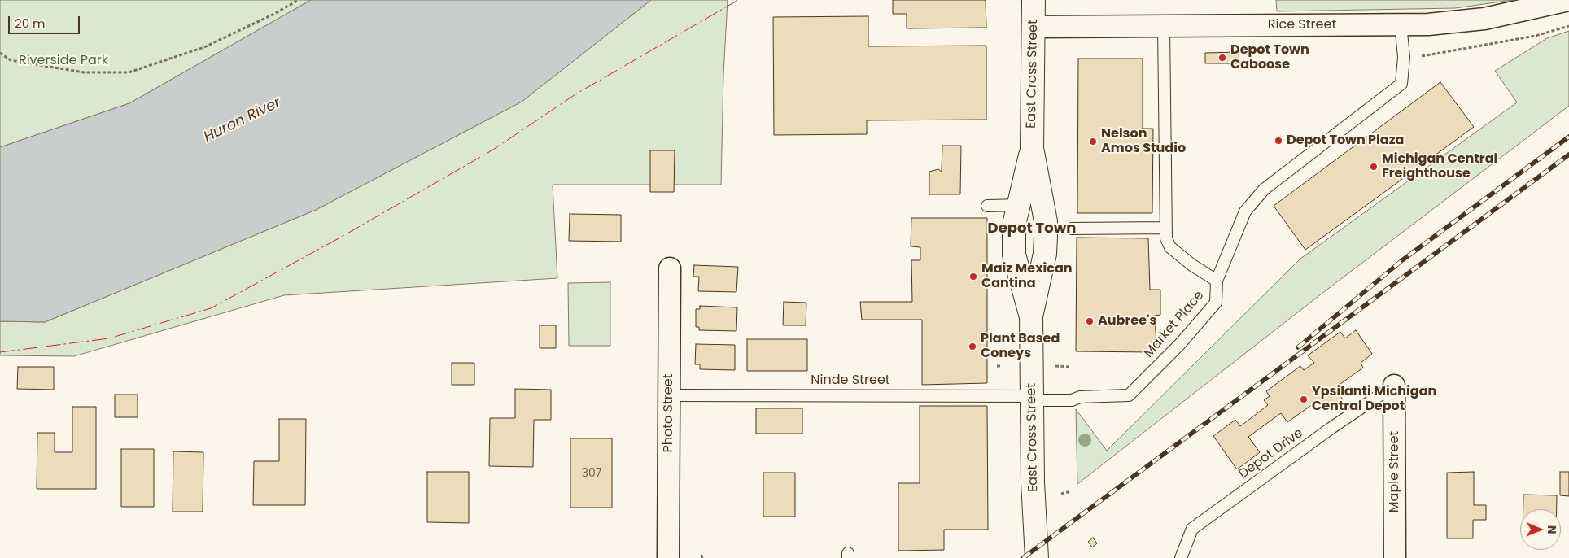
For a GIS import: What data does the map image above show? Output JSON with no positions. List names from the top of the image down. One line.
{"streets":{"street":["Rice Street","East Cross Street","Photo Street","Maple Street"],"lane":["Market Place","Ninde Street","Depot Drive"]},"crossings":[["Rice Street","East Cross Street"],["Rice Street","Market Place"],["East Cross Street","Market Place"],["East Cross Street","Ninde Street"],["Market Place","Ninde Street"],["Ninde Street","Photo Street"],["Depot Drive","Maple Street"]],"districts":["Depot Town"],"water":["Huron River"],"parks":["Riverside Park"],"places":["Depot Town Caboose","Depot Town Plaza","Nelson Amos Studio","Michigan Central Freighthouse","Maiz Mexican Cantina","Aubree's","Plant Based Coneys","Ypsilanti Michigan Central Depot"],"house_numbers":["307"],"scale_bar":"20 m","north":"right"}
